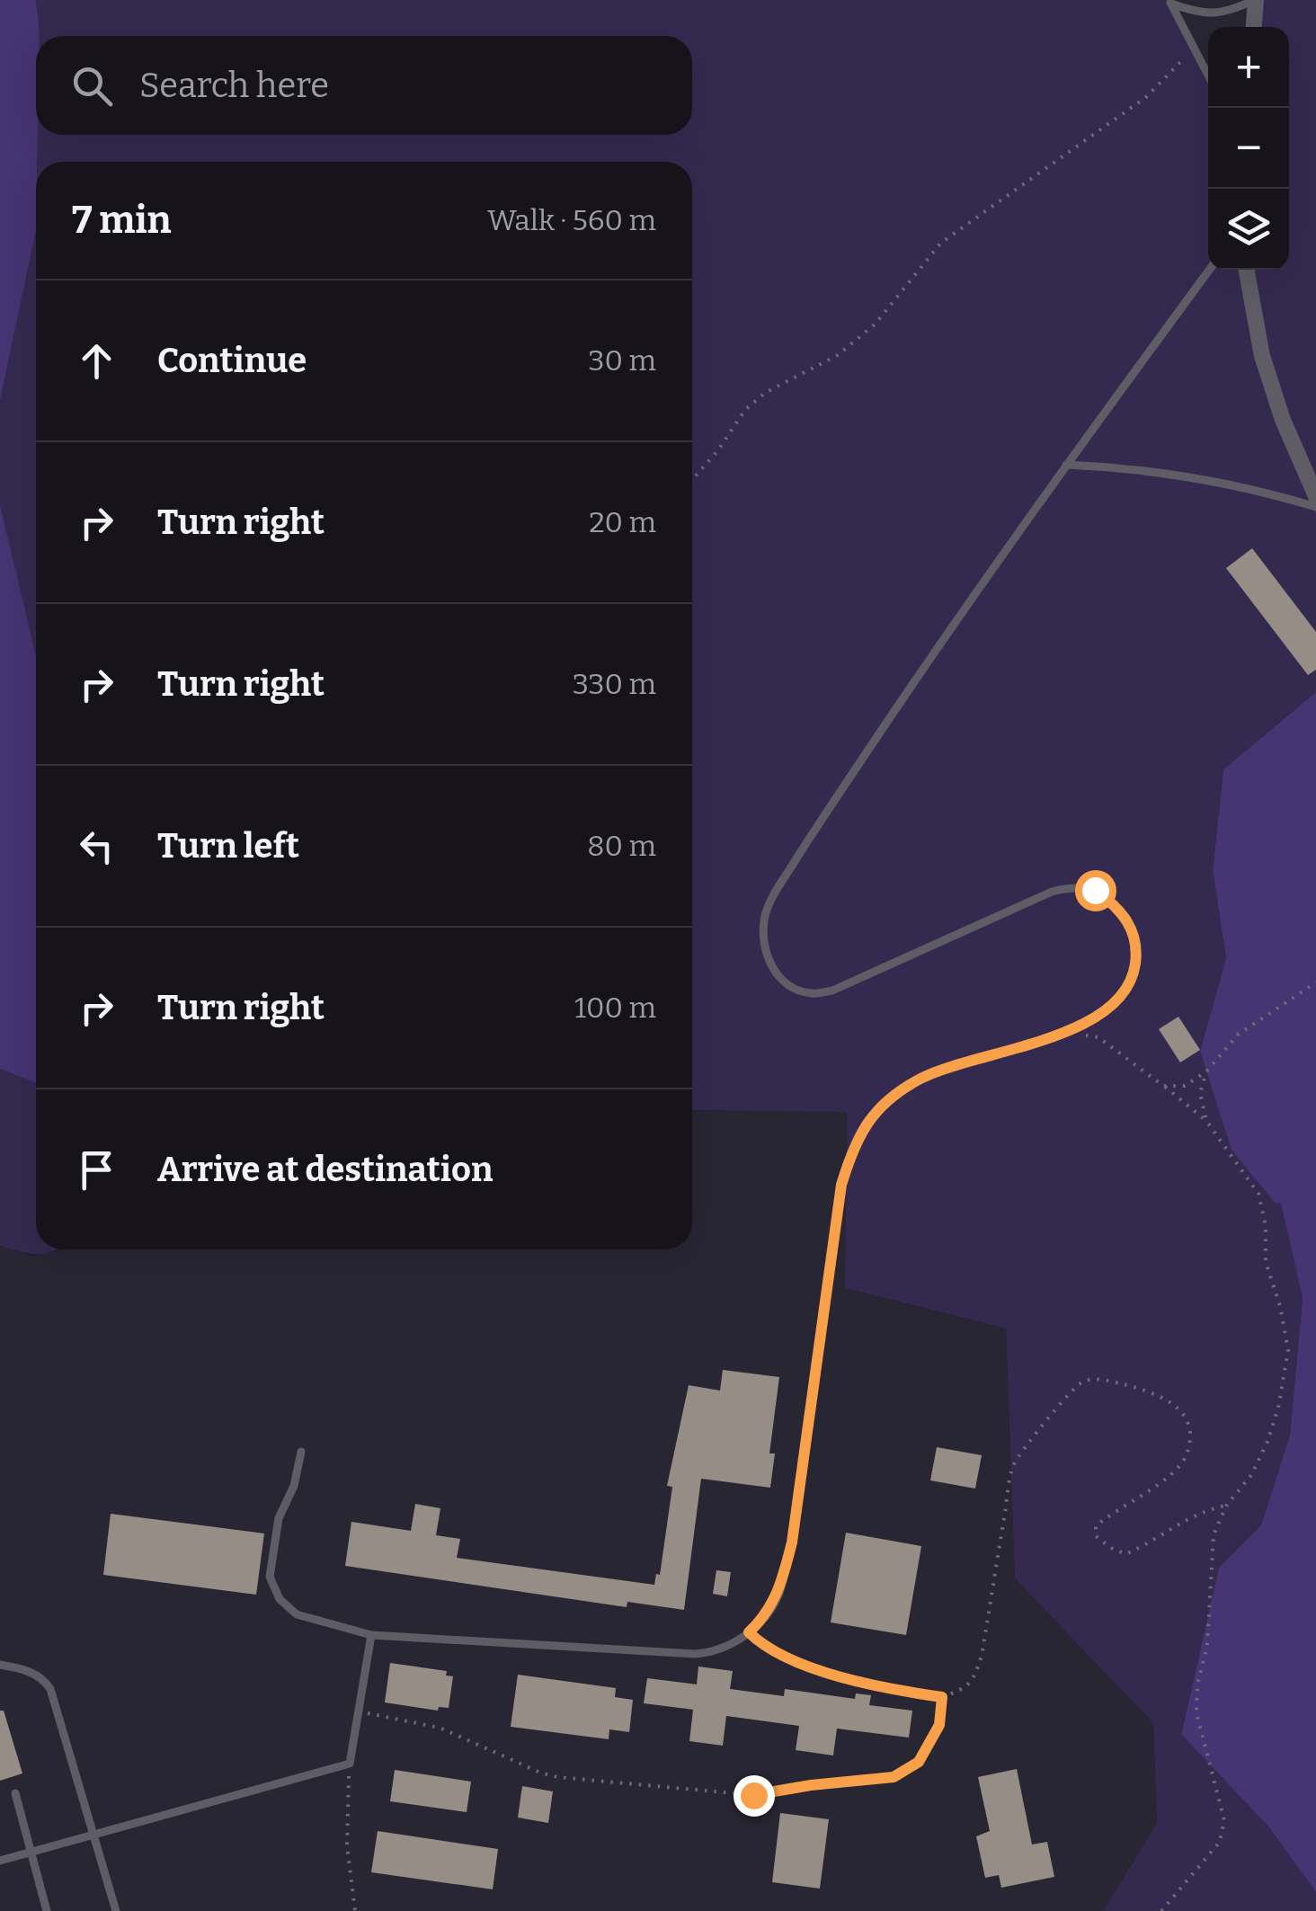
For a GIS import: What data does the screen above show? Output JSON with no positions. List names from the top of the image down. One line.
{"page":{"map_buttons":["+","−"],"search":"Search here","heading":["7 min","Walk · 560 m"],"list":[["Continue","30 m"],["Turn right","20 m"],["Turn right","330 m"],["Turn left","80 m"],["Turn right","100 m"],"Arrive at destination"]}}
